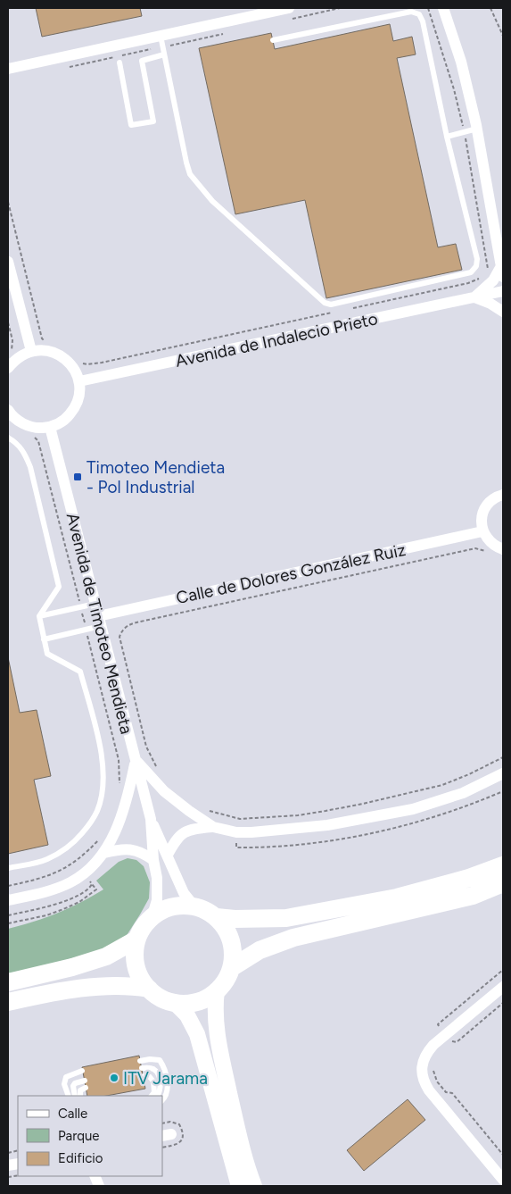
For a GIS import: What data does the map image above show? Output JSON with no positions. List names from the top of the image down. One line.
{"streets":{"street":["Avenida de Indalecio Prieto","Calle de Dolores González Ruiz","Avenida de Timoteo Mendieta"]},"crossings":[["Calle de Dolores González Ruiz","Avenida de Timoteo Mendieta"]],"places":{"transit":["Timoteo Mendieta - Pol Industrial"],"other":["ITV Jarama"]},"legend":["Calle","Parque","Edificio"]}
